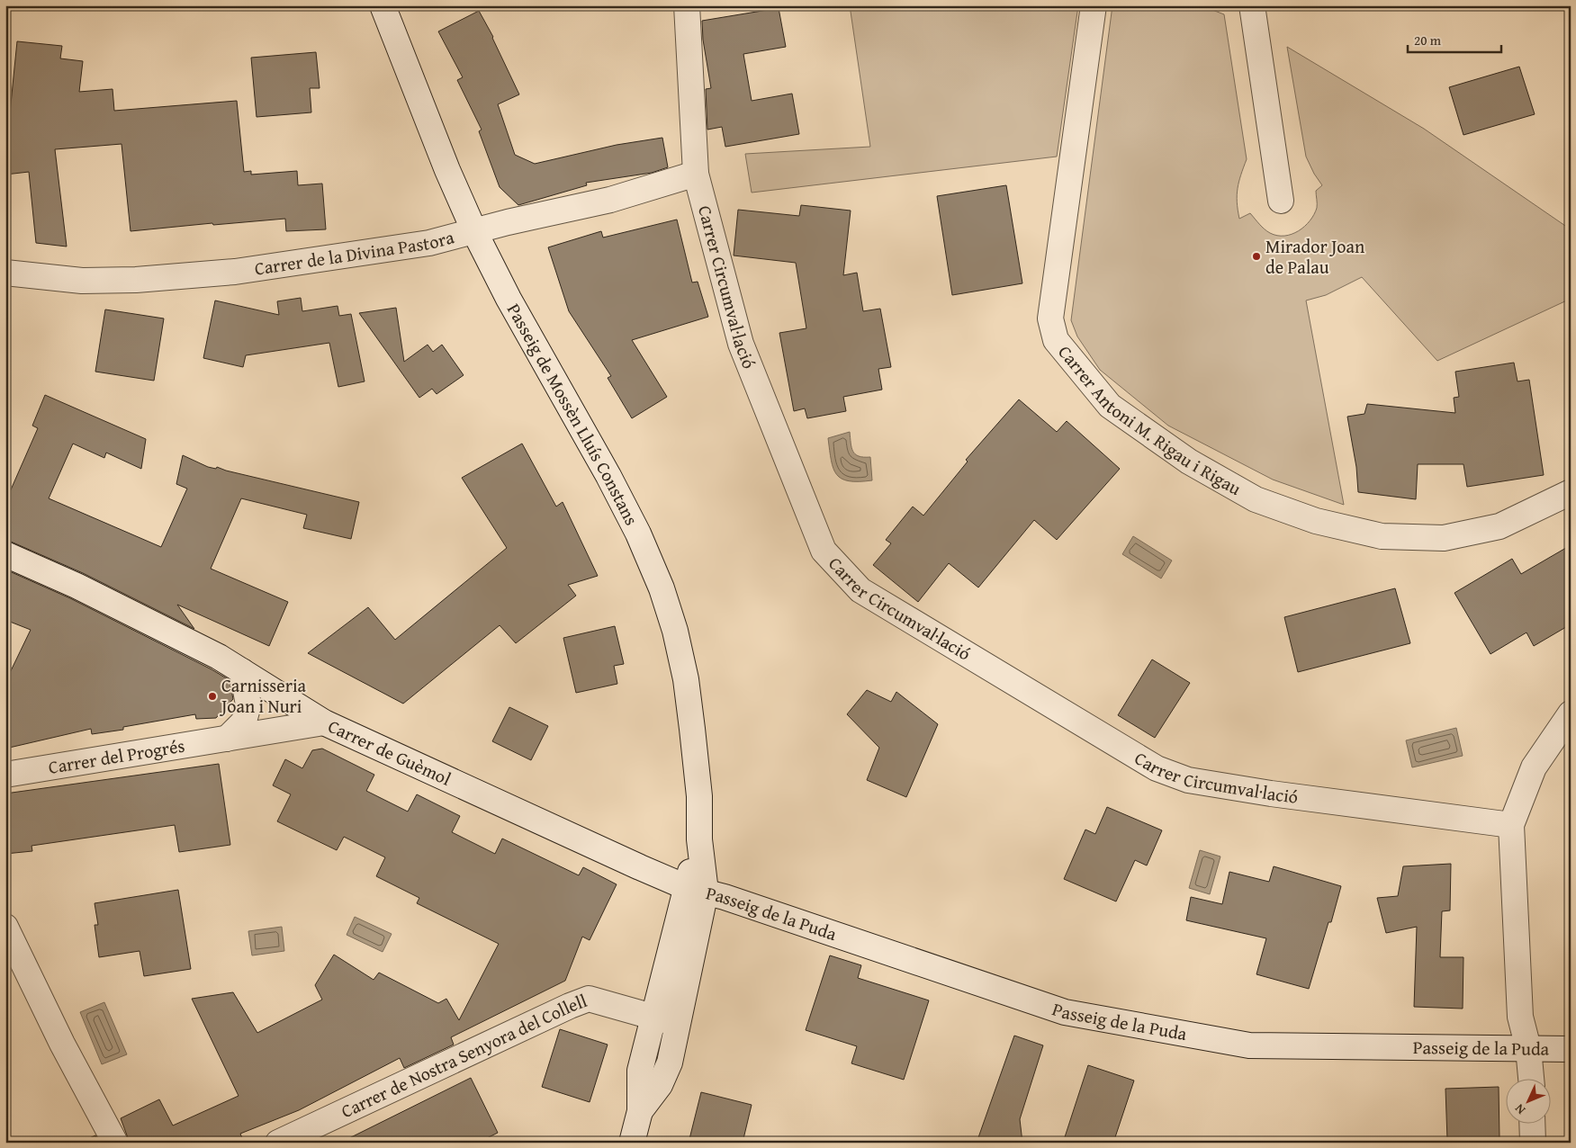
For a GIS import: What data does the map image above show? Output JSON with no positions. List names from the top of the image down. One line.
{"streets":{"street":["Carrer de la Divina Pastora","Carrer Circumval·lació","Passeig de Mossèn Lluís Constans","Carrer Antoni M. Rigau i Rigau","Carrer de Guèmol","Carrer del Progrés","Passeig de la Puda","Carrer de Nostra Senyora del Collell"]},"crossings":[["Carrer de la Divina Pastora","Carrer Circumval·lació"],["Carrer de la Divina Pastora","Passeig de Mossèn Lluís Constans"],["Passeig de Mossèn Lluís Constans","Carrer de Guèmol"],["Passeig de Mossèn Lluís Constans","Passeig de la Puda"],["Passeig de Mossèn Lluís Constans","Carrer de Nostra Senyora del Collell"],["Carrer de Guèmol","Carrer del Progrés"],["Carrer de Guèmol","Passeig de la Puda"]],"places":["Mirador Joan de Palau","Carnisseria Joan i Nuri"],"scale_bar":"20 m","north":"bottom left"}
